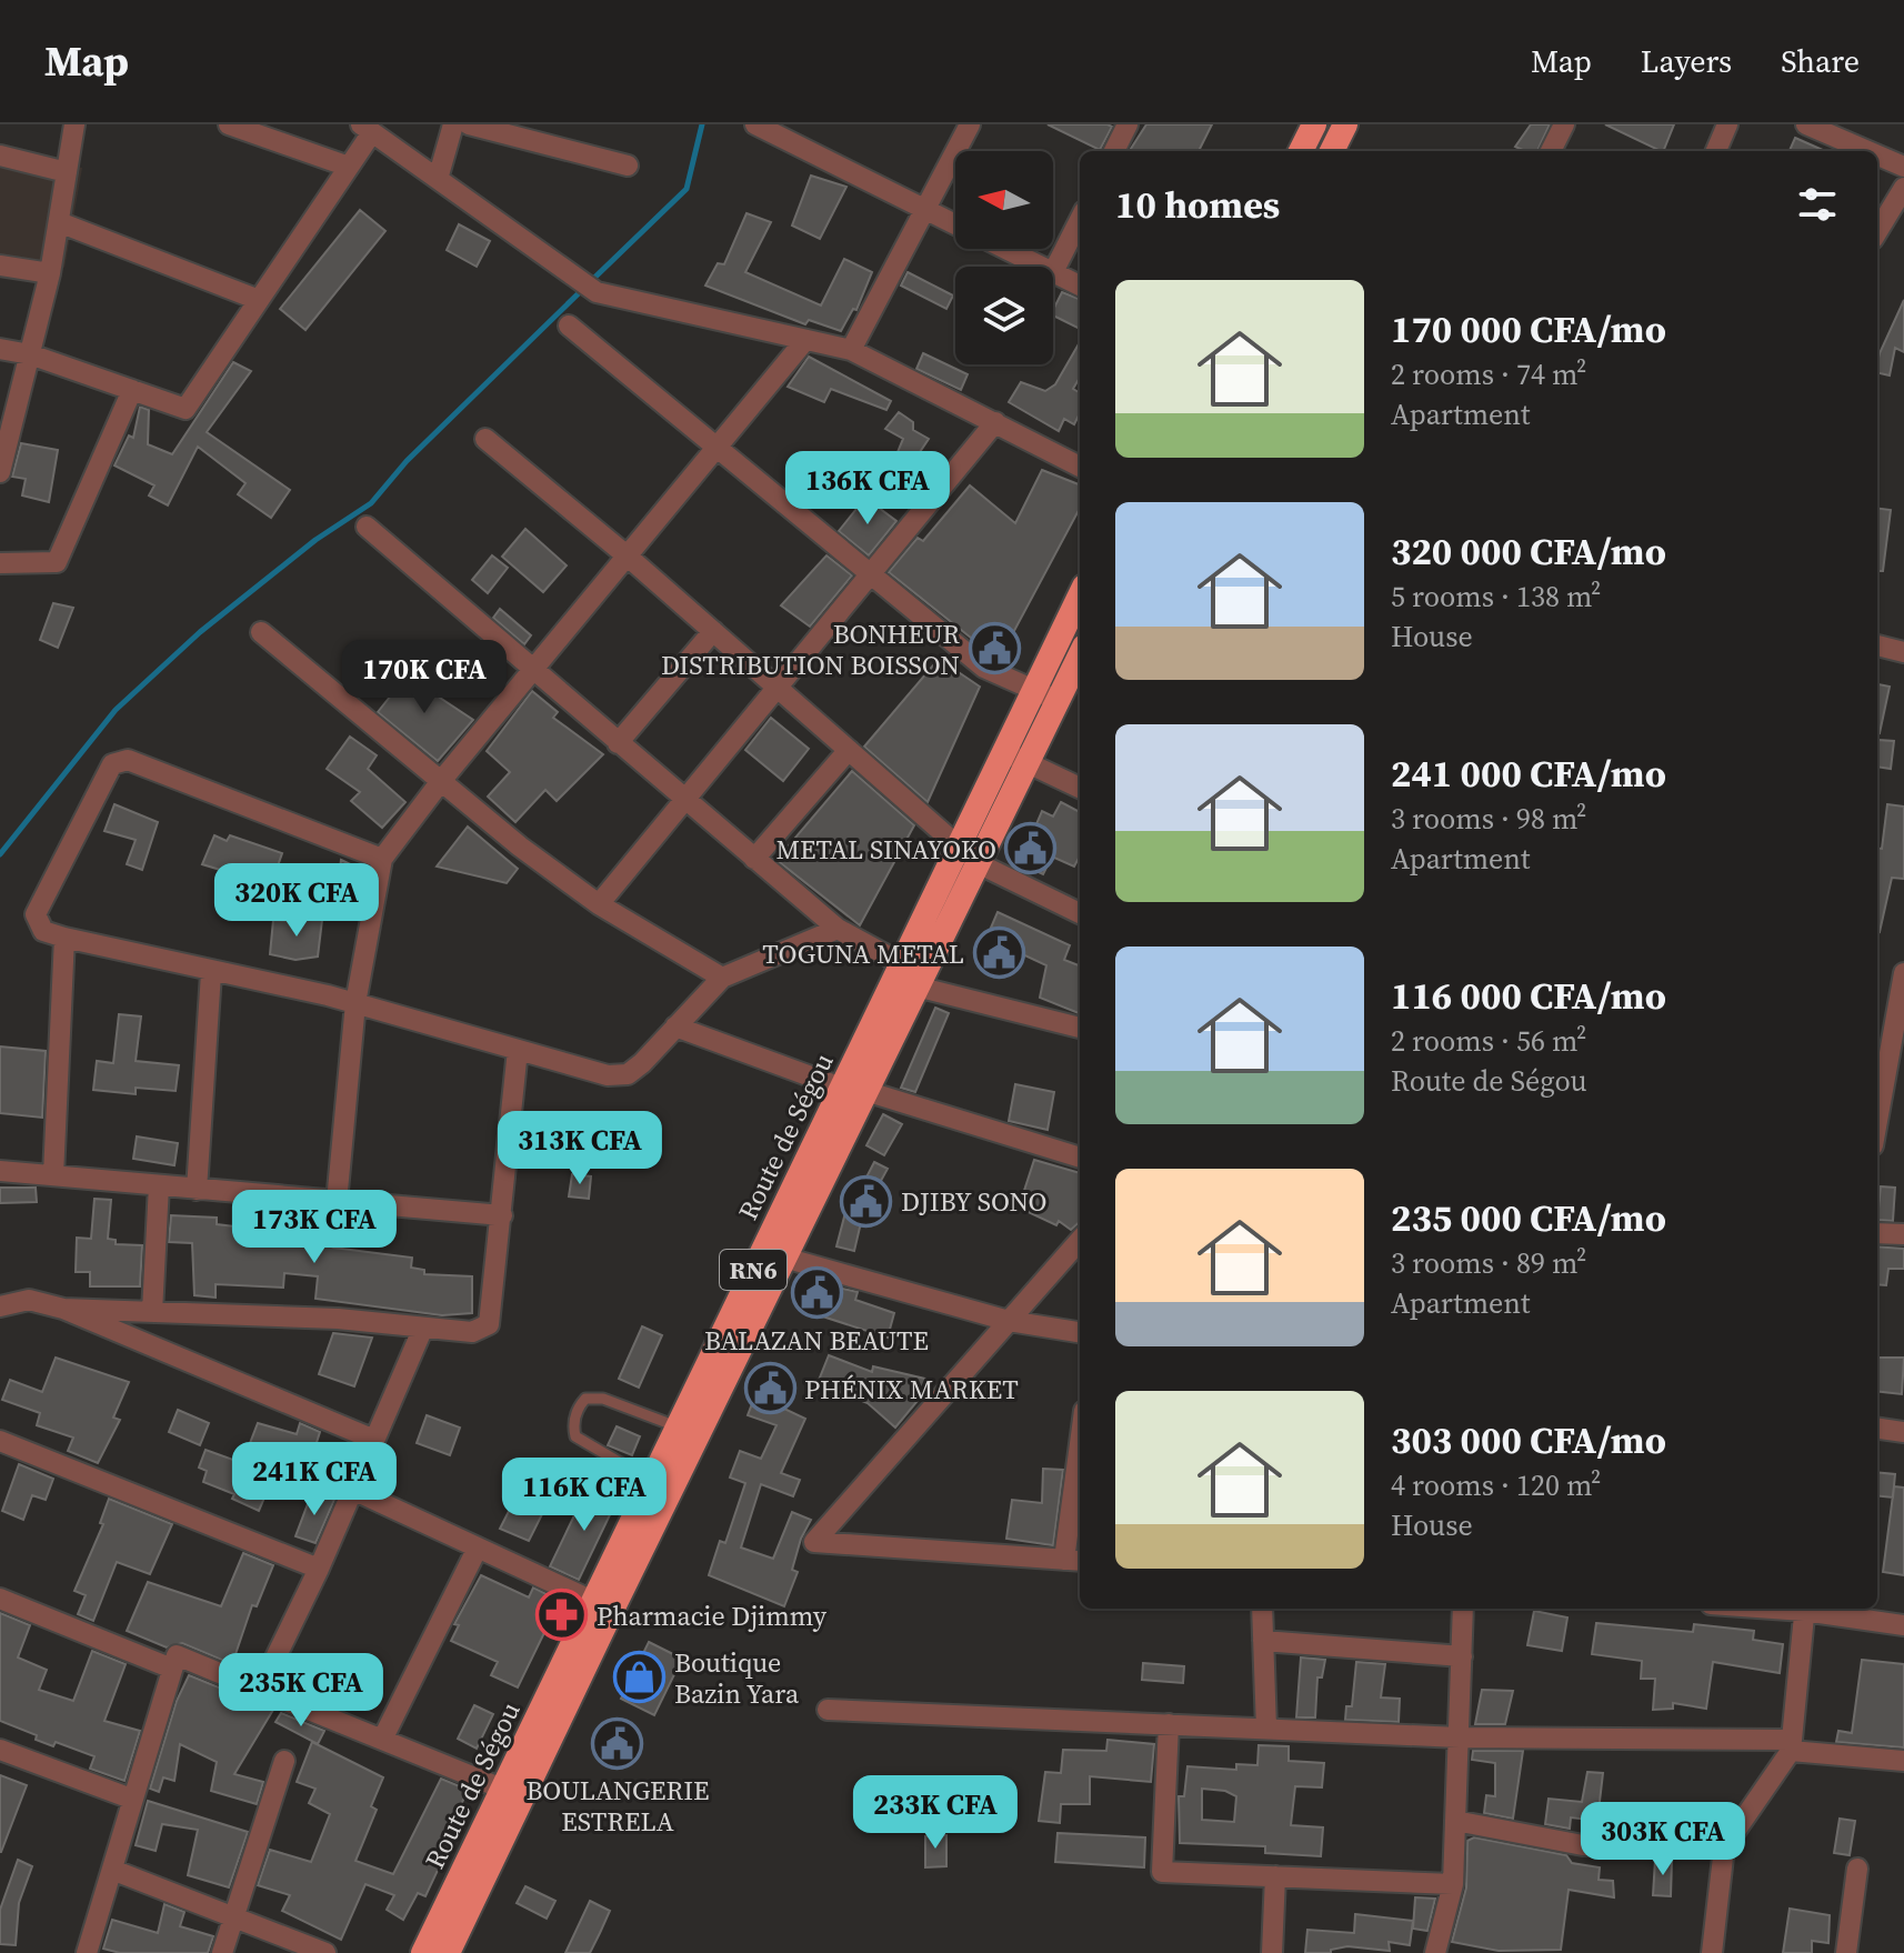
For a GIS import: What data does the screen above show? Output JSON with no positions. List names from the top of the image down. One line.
{"streets":{"highway":["Route de Ségou","RN6"]},"places":{"public building":["BONHEUR DISTRIBUTION BOISSON","METAL SINAYOKO","TOGUNA METAL","DJIBY SONO","BALAZAN BEAUTE","PHÉNIX MARKET","BOULANGERIE ESTRELA"],"pharmacy":["Pharmacie Djimmy"],"shop":["Boutique Bazin Yara"]},"north":"left","page":{"header":"Map","nav":["Map","Layers","Share"],"heading":"10 homes","list":[{"name":"170 000 CFA/mo","note":"2 rooms · 74 m² · Apartment"},{"name":"320 000 CFA/mo","note":"5 rooms · 138 m² · House"},{"name":"241 000 CFA/mo","note":"3 rooms · 98 m² · Apartment"},{"name":"116 000 CFA/mo","note":"2 rooms · 56 m² · Route de Ségou"},{"name":"235 000 CFA/mo","note":"3 rooms · 89 m² · Apartment"},{"name":"303 000 CFA/mo","note":"4 rooms · 120 m² · House"}],"price":["136K CFA","170K CFA","320K CFA","313K CFA","173K CFA","241K CFA","116K CFA","235K CFA","233K CFA","303K CFA"]}}
